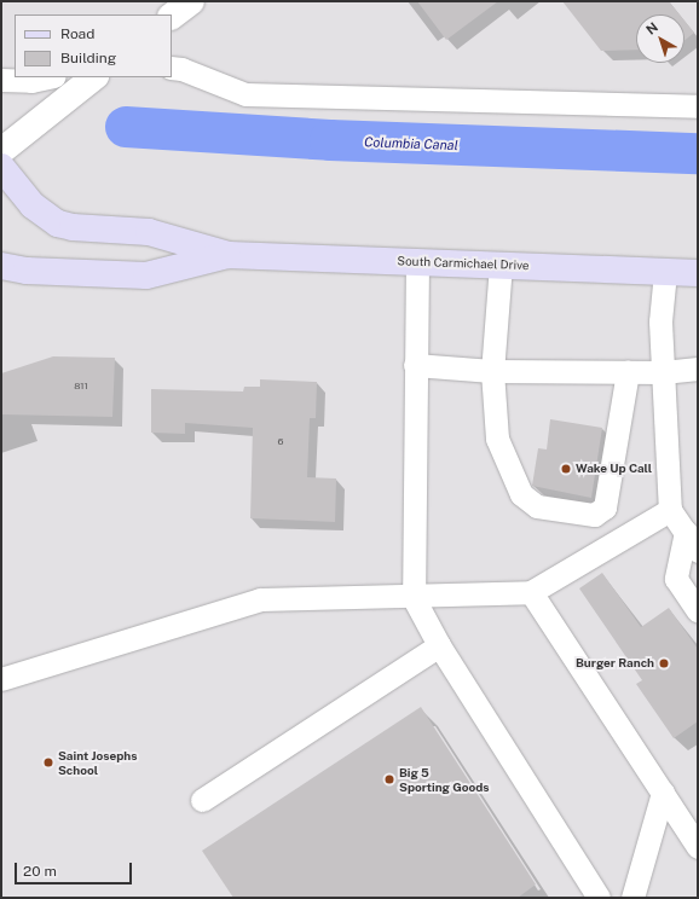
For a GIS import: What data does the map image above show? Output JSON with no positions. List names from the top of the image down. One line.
{"streets":{"main road":["South Carmichael Drive"]},"water":["Columbia Canal"],"places":["Wake Up Call","Burger Ranch","Saint Josephs School","Big 5 Sporting Goods"],"house_numbers":["811","6"],"legend":["Road","Building"],"scale_bar":"20 m","north":"top left"}
